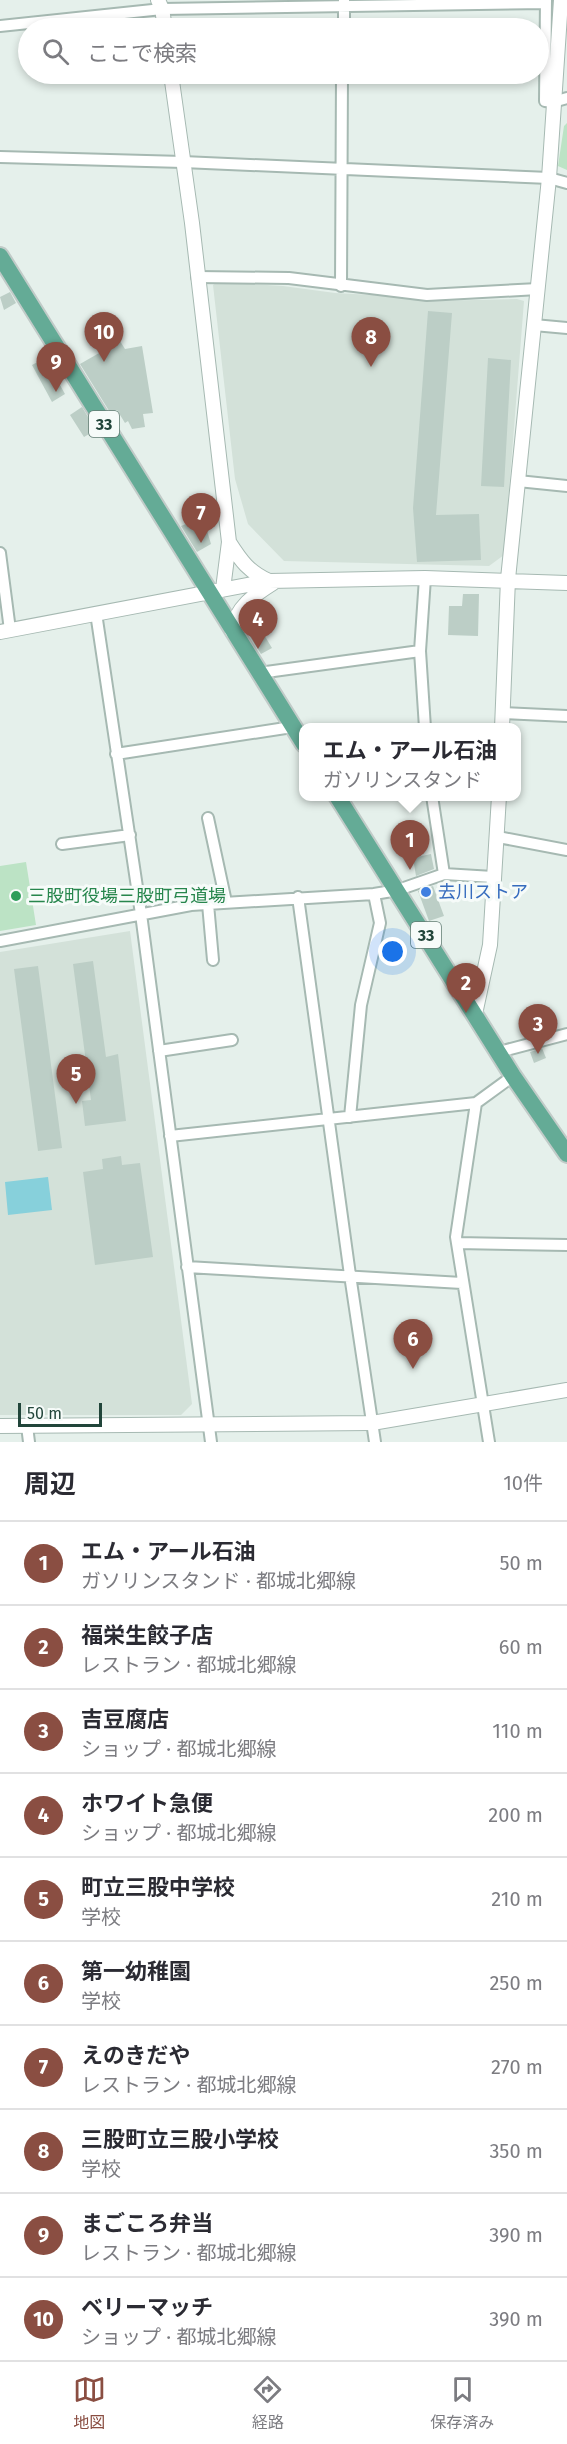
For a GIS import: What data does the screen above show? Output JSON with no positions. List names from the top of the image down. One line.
{"streets":{"main road":["33"]},"places":["去川ストア","三股町役場三股町弓道場"],"scale_bar":"50 m","page":{"search":"ここで検索","pins":["10","8","9","7","4","1","2","3","5","6"],"popup":["エム・アール石油","ガソリンスタンド"],"scale":"50 m","heading":["周辺","10件"],"list":[{"mark":"1","name":"エム・アール石油","note":"ガソリンスタンド · 都城北郷線","value":"50 m"},{"mark":"2","name":"福栄生餃子店","note":"レストラン · 都城北郷線","value":"60 m"},{"mark":"3","name":"吉豆腐店","note":"ショップ · 都城北郷線","value":"110 m"},{"mark":"4","name":"ホワイト急便","note":"ショップ · 都城北郷線","value":"200 m"},{"mark":"5","name":"町立三股中学校","note":"学校","value":"210 m"},{"mark":"6","name":"第一幼稚園","note":"学校","value":"250 m"},{"mark":"7","name":"えのきだや","note":"レストラン · 都城北郷線","value":"270 m"},{"mark":"8","name":"三股町立三股小学校","note":"学校","value":"350 m"},{"mark":"9","name":"まごころ弁当","note":"レストラン · 都城北郷線","value":"390 m"},{"mark":"10","name":"ベリーマッチ","note":"ショップ · 都城北郷線","value":"390 m"}],"nav":["地図","経路","保存済み"]}}
